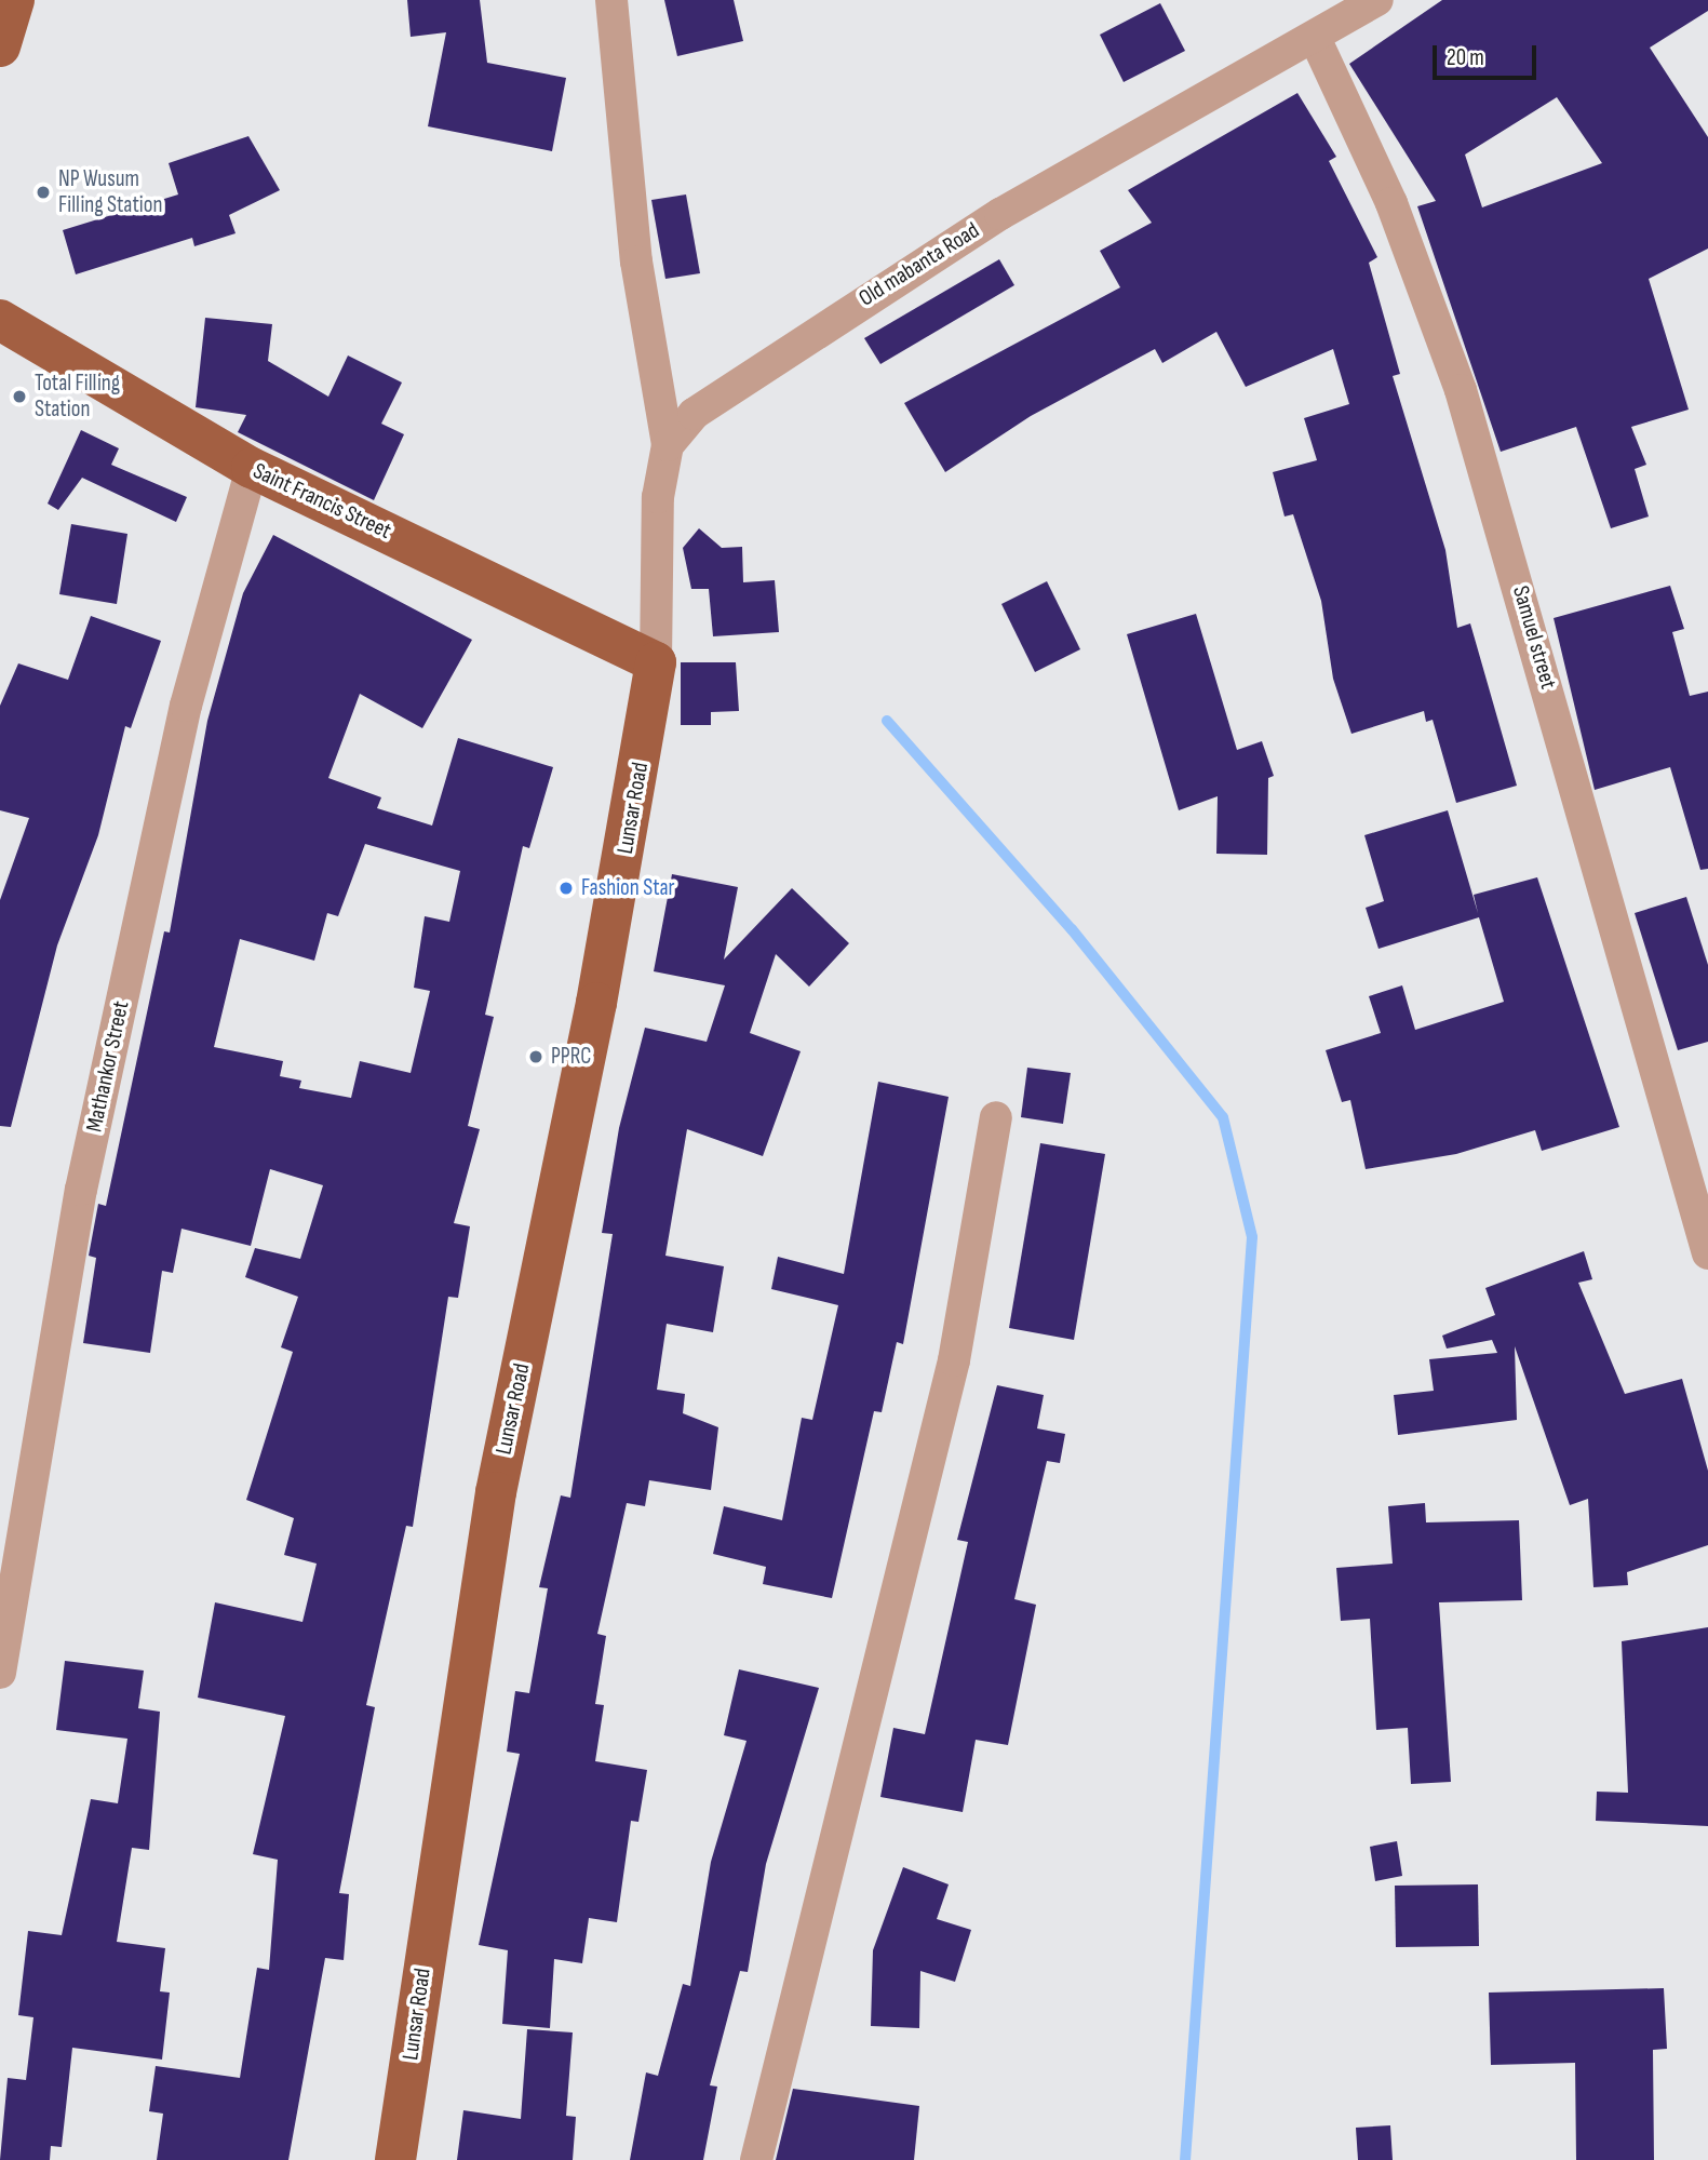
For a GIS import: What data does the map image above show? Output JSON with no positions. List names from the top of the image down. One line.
{"streets":{"main road":["Saint Francis Street","Lunsar Road"],"street":["Old mabanta Road","Samuel street","Mathankor Street"]},"crossings":[["Old mabanta Road","Saint Francis Street"],["Old mabanta Road","Samuel street"],["Old mabanta Road","Lunsar Road"],["Saint Francis Street","Lunsar Road"],["Saint Francis Street","Mathankor Street"]],"places":["NP Wusum Filling Station","Total Filling Station","Fashion Star","PPRC"],"scale_bar":"20 m"}
